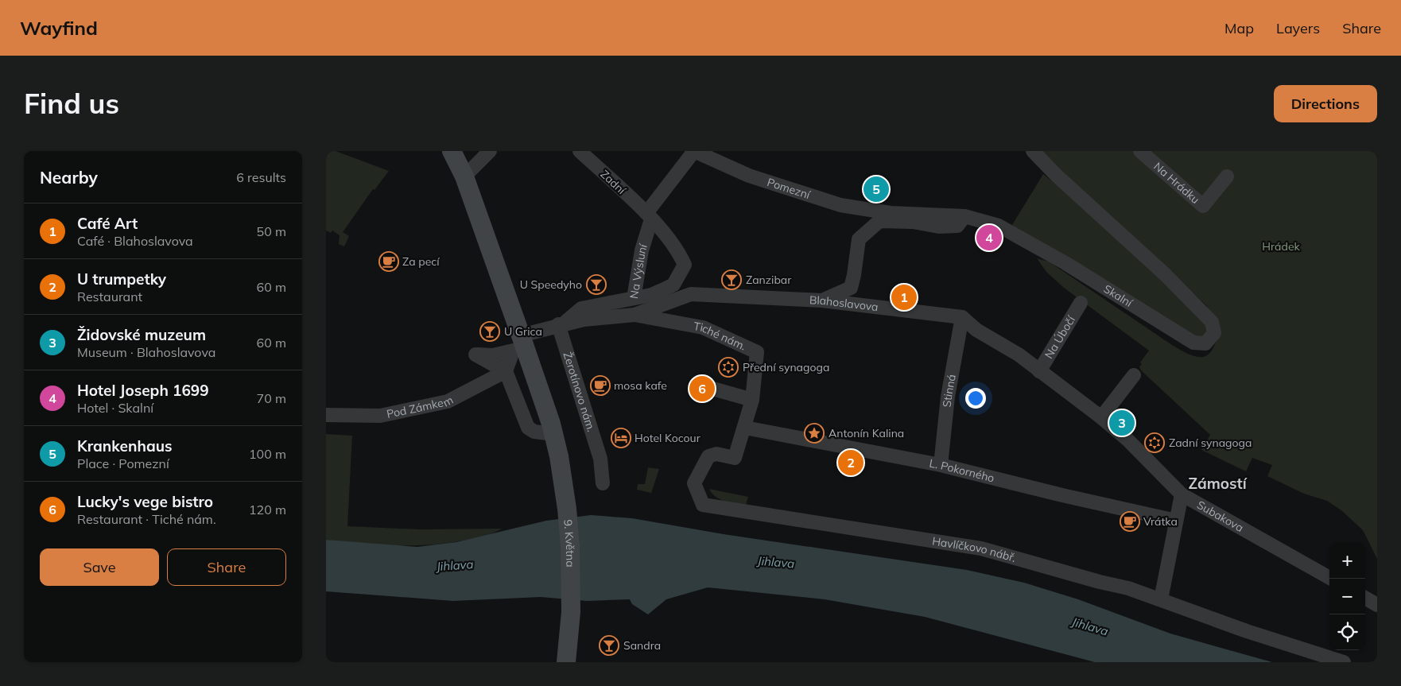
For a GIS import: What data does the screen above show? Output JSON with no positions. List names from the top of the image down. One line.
{"streets":{"main road":["9. Května"],"street":["Zadní","Na Hrádku","Pomezní","Na Výsluní","Skalní","Blahoslavova","Tiché nám.","Na Úbočí","Stinná","Žerotínovo nám.","Pod Zámkem","L. Pokorného","Subakova","Havlíčkovo nábř."]},"crossings":[["Zadní","Pomezní"],["Zadní","Na Výsluní"],["Pomezní","Na Výsluní"],["Pomezní","Skalní"],["Na Výsluní","Blahoslavova"],["Blahoslavova","Tiché nám."],["Blahoslavova","Stinná"],["Blahoslavova","Žerotínovo nám."],["Blahoslavova","Pod Zámkem"],["Tiché nám.","L. Pokorného"],["Tiché nám.","Havlíčkovo nábř."],["Stinná","L. Pokorného"],["L. Pokorného","Subakova"],["L. Pokorného","Havlíčkovo nábř."],["Subakova","Havlíčkovo nábř."]],"districts":["Zámostí"],"water":["Jihlava"],"parks":["Hrádek"],"places":{"cafe":["Za pecí","mosa kafe","Vrátka"],"bar":["Zanzibar","U Speedyho","U Grica","Sandra"],"synagogue":["Přední synagoga","Zadní synagoga"],"place":["Antonín Kalina"],"hotel":["Hotel Kocour"]},"page":{"header":"Wayfind","nav":["Map","Layers","Share"],"buttons":["Directions",["Save","Share"]],"title":"Find us","heading":["Nearby","6 results"],"pins":["5","4","1","6","3","2"],"list":[{"mark":"1","name":"Café Art","note":"Café · Blahoslavova","value":"50 m"},{"mark":"2","name":"U trumpetky","note":"Restaurant","value":"60 m"},{"mark":"3","name":"Židovské muzeum","note":"Museum · Blahoslavova","value":"60 m"},{"mark":"4","name":"Hotel Joseph 1699","note":"Hotel · Skalní","value":"70 m"},{"mark":"5","name":"Krankenhaus","note":"Place · Pomezní","value":"100 m"},{"mark":"6","name":"Lucky's vege bistro","note":"Restaurant · Tiché nám.","value":"120 m"}],"map_buttons":["+","−"]}}
